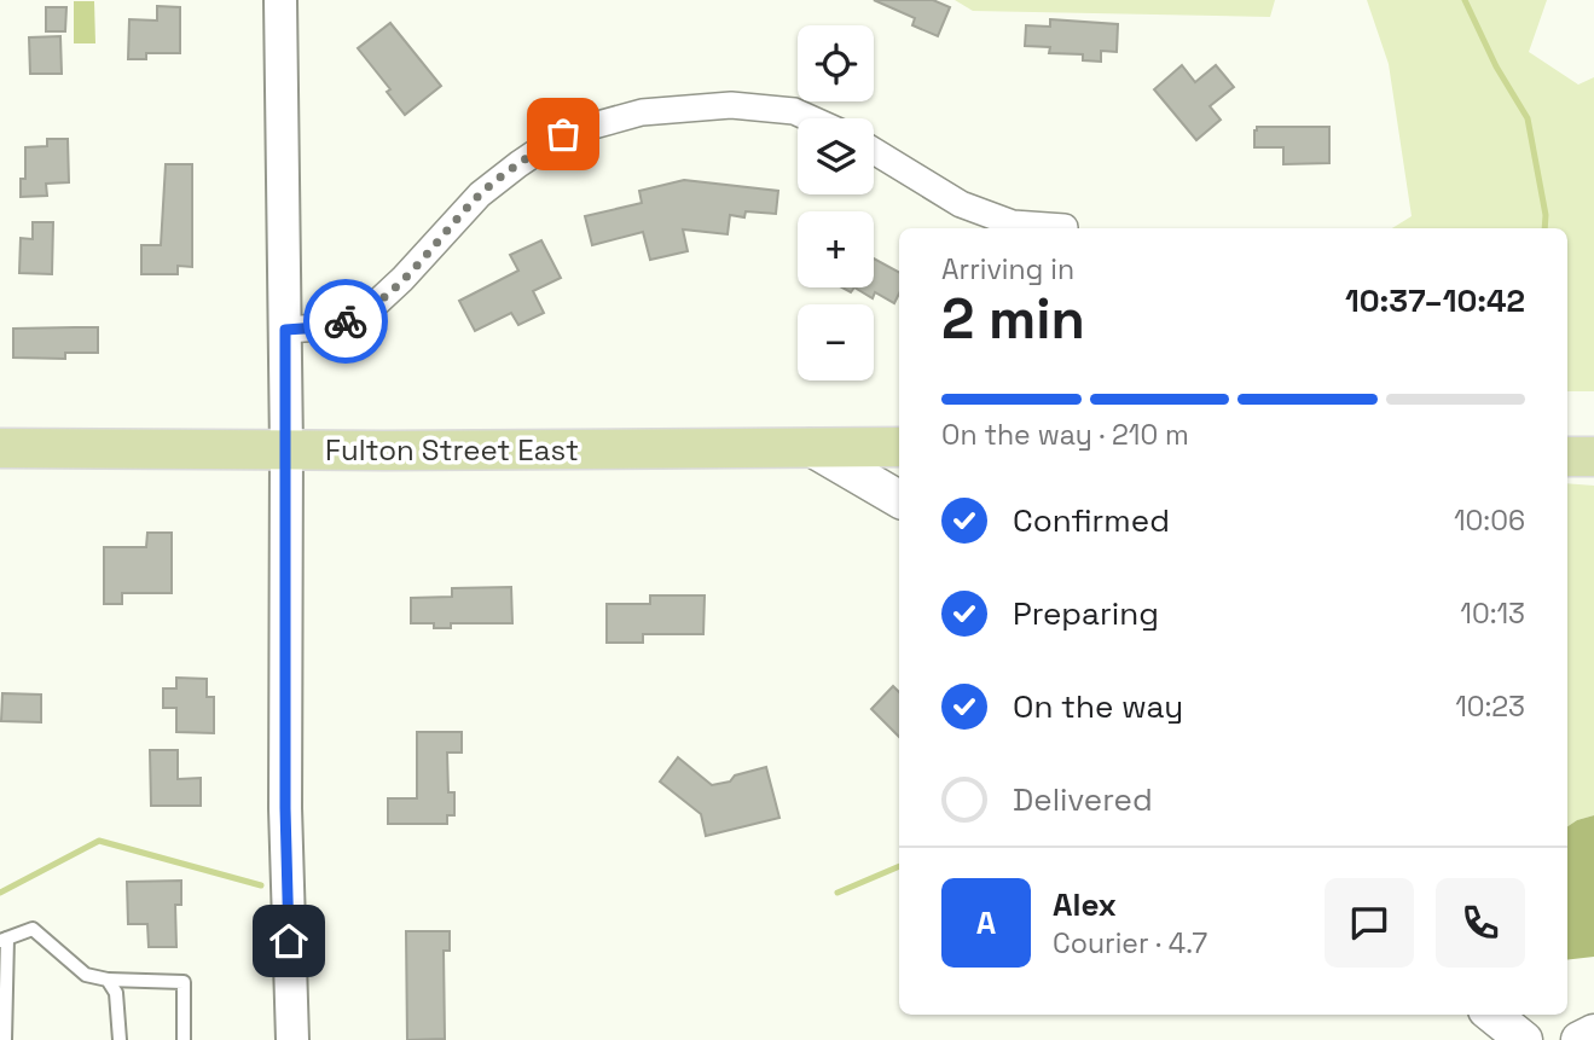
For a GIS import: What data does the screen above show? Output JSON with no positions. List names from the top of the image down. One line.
{"streets":{"main road":["Fulton Street East"]},"page":{"map_buttons":["+","−"],"heading":["2 min","Arriving in","10:37–10:42"],"panel":["Alex","Courier · 4.7"],"bar":"On the way · 210 m","list":[["Confirmed","10:06"],["Preparing","10:13"],["On the way","10:23"],"Delivered"],"round":"A"}}
